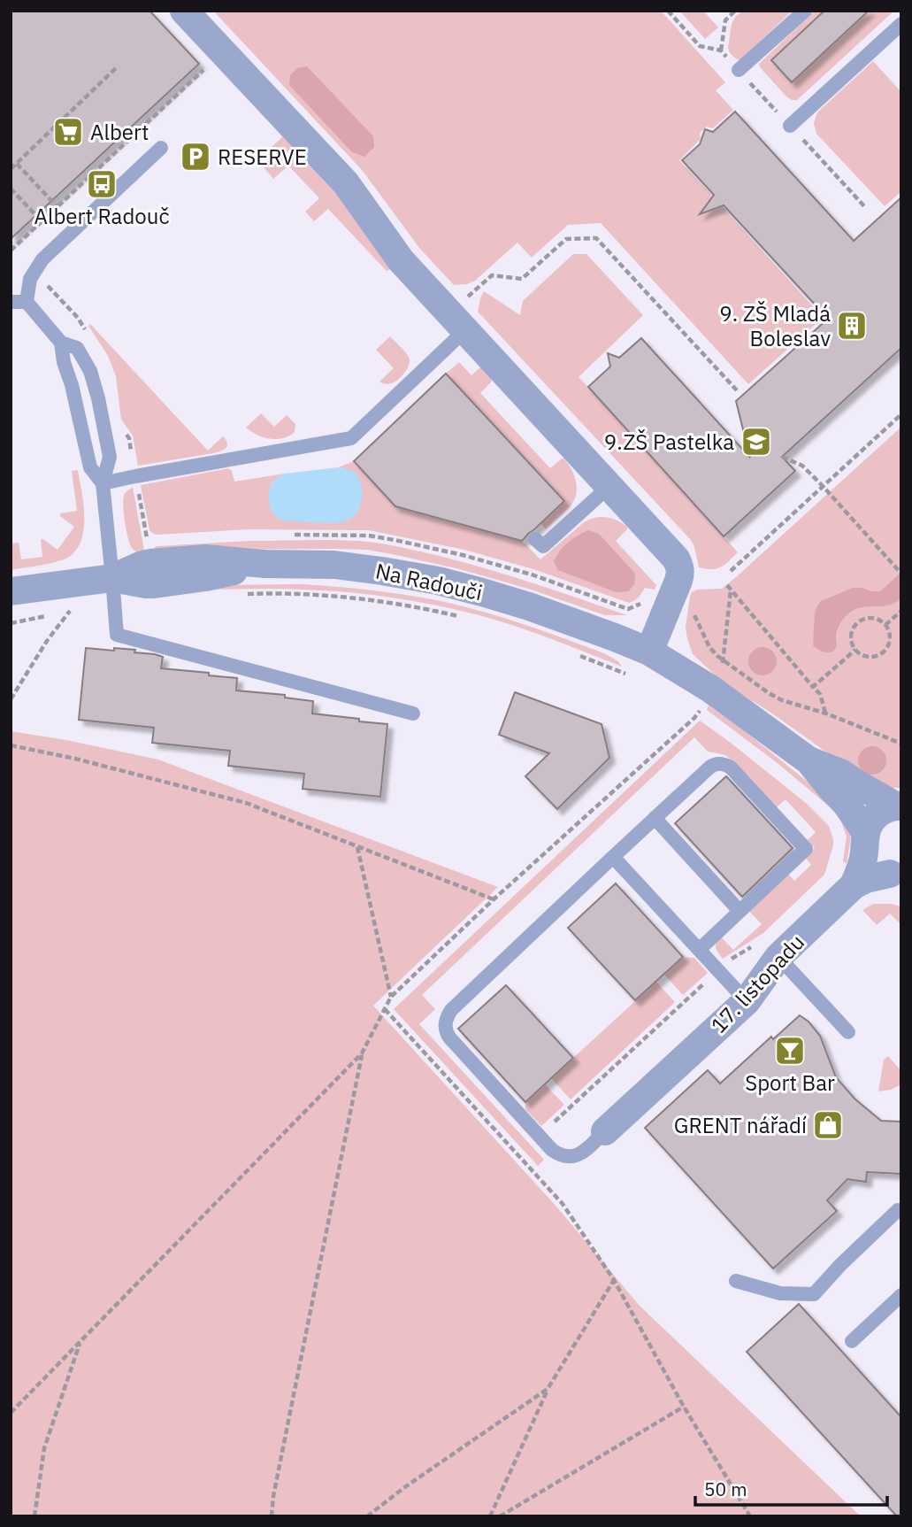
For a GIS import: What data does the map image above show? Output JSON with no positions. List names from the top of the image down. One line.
{"streets":{"street":["Na Radouči","17. listopadu"]},"places":{"supermarket":["Albert"],"parking":["RESERVE"],"bus stop":["Albert Radouč"],"building":["9. ZŠ Mladá Boleslav"],"school or university":["9.ZŠ Pastelka"],"bar":["Sport Bar"],"shop":["GRENT nářadí"]},"scale_bar":"50 m"}
